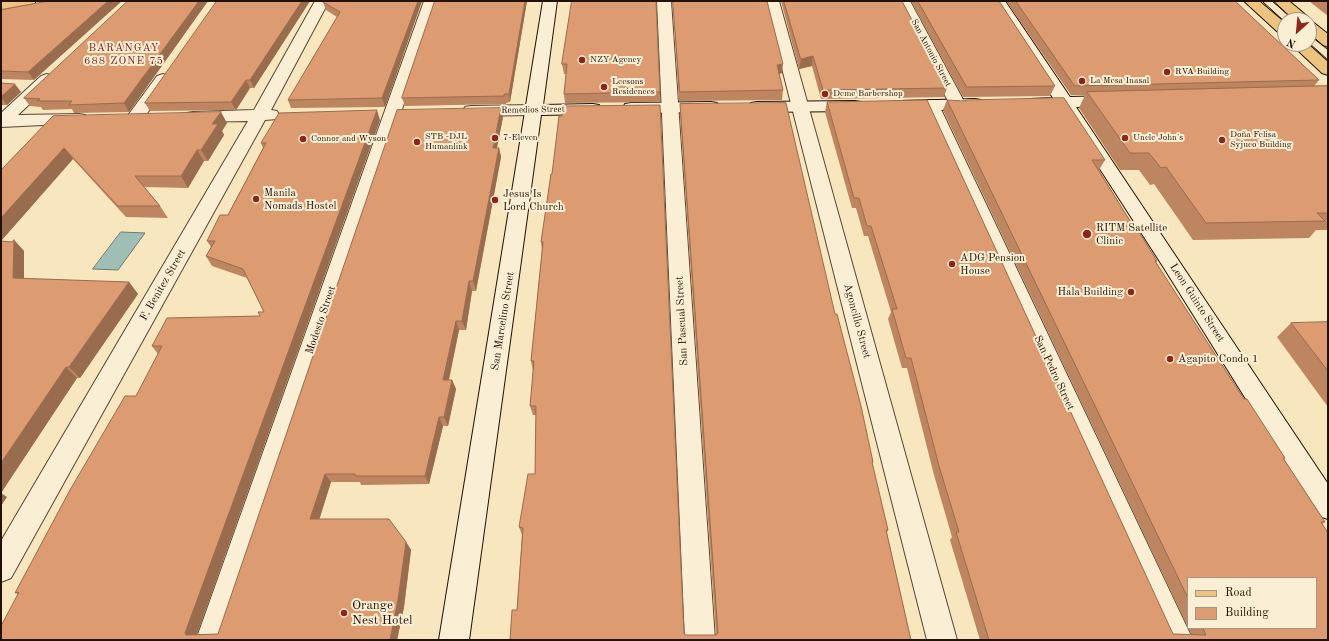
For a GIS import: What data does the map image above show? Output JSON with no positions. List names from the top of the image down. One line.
{"streets":{"street":["San Antonio Street","Remedios Street","F. Benitez Street","Leon Guinto Street","Modesto Street","San Marcelino Street","San Pascual Street","Agoncillo Street","San Pedro Street"]},"crossings":[["San Antonio Street","Remedios Street"],["Remedios Street","San Marcelino Street"],["Remedios Street","San Pascual Street"],["Remedios Street","Agoncillo Street"],["Remedios Street","San Pedro Street"]],"districts":["BARANGAY 688 ZONE 75"],"places":["NZY Agency","RVA Building","La Mesa Inasal","Leesons Residences","Deme Barbershop","7-Eleven","Uncle John's","Connor and Wyson","Doña Felisa Syjuco Building","STB -DJL Humanlink","Manila Nomads Hostel","Jesus Is Lord Church","RITM Satellite Clinic","ADG Pension House","Hala Building","Agapito Condo 1","Orange Nest Hotel"],"legend":["Road","Building"],"north":"bottom left"}
